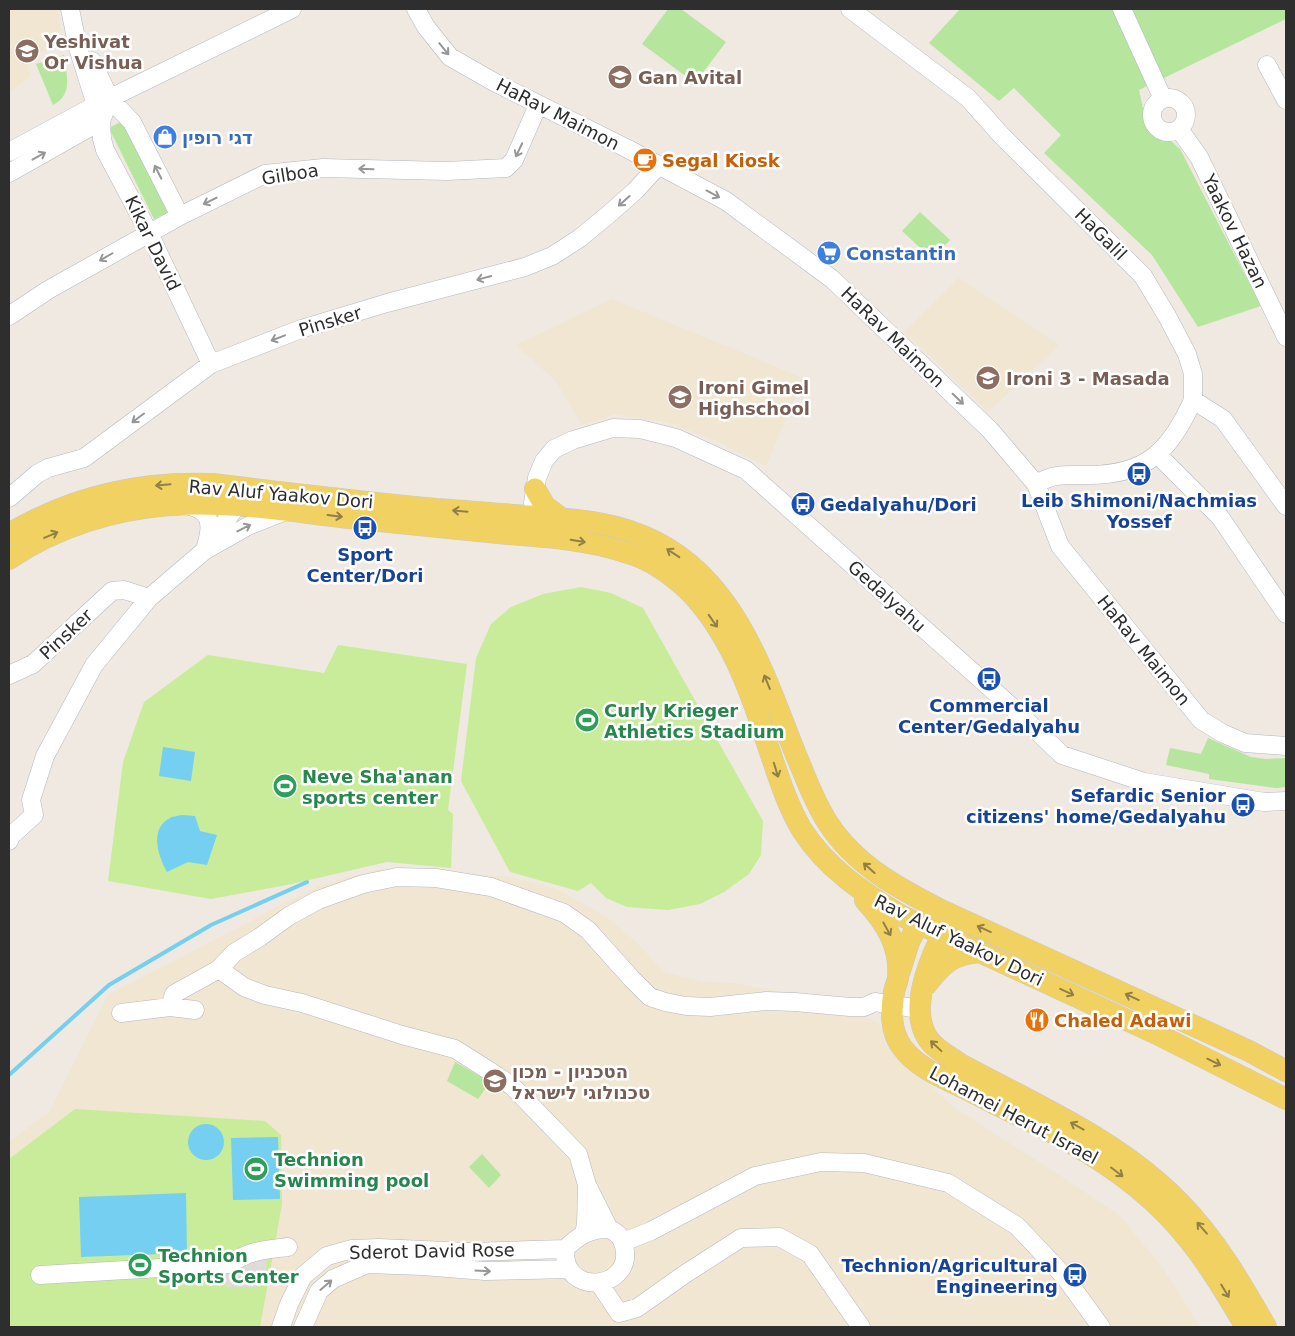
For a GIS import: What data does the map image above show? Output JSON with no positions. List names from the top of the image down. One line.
{"streets":{"main road":["Rav Aluf Yaakov Dori","Lohamei Herut Israel"],"street":["HaRav Maimon","Gilboa","Yaakov Hazan","HaGalil","Kikar David","Pinsker","Gedalyahu","Sderot David Rose"]},"crossings":[["HaRav Maimon","Gilboa"],["HaRav Maimon","Pinsker"],["Gilboa","Kikar David"],["Kikar David","Pinsker"],["Rav Aluf Yaakov Dori","Gedalyahu"],["Rav Aluf Yaakov Dori","Lohamei Herut Israel"]],"one_way":["HaRav Maimon"],"places":{"school or university":["Yeshivat Or Vishua","Gan Avital","Ironi 3 - Masada","Ironi Gimel Highschool","הטכניון - מכון טכנולוגי לישראל"],"shop":["דגי רופין"],"cafe":["Segal Kiosk"],"supermarket":["Constantin"],"bus stop":["Leib Shimoni/Nachmias Yossef","Gedalyahu/Dori","Sport Center/Dori","Commercial Center/Gedalyahu","Sefardic Senior citizens' home/Gedalyahu","Technion/Agricultural Engineering"],"sports":["Curly Krieger Athletics Stadium","Neve Sha'anan sports center","Technion Swimming pool","Technion Sports Center"],"restaurant":["Chaled Adawi"]}}
